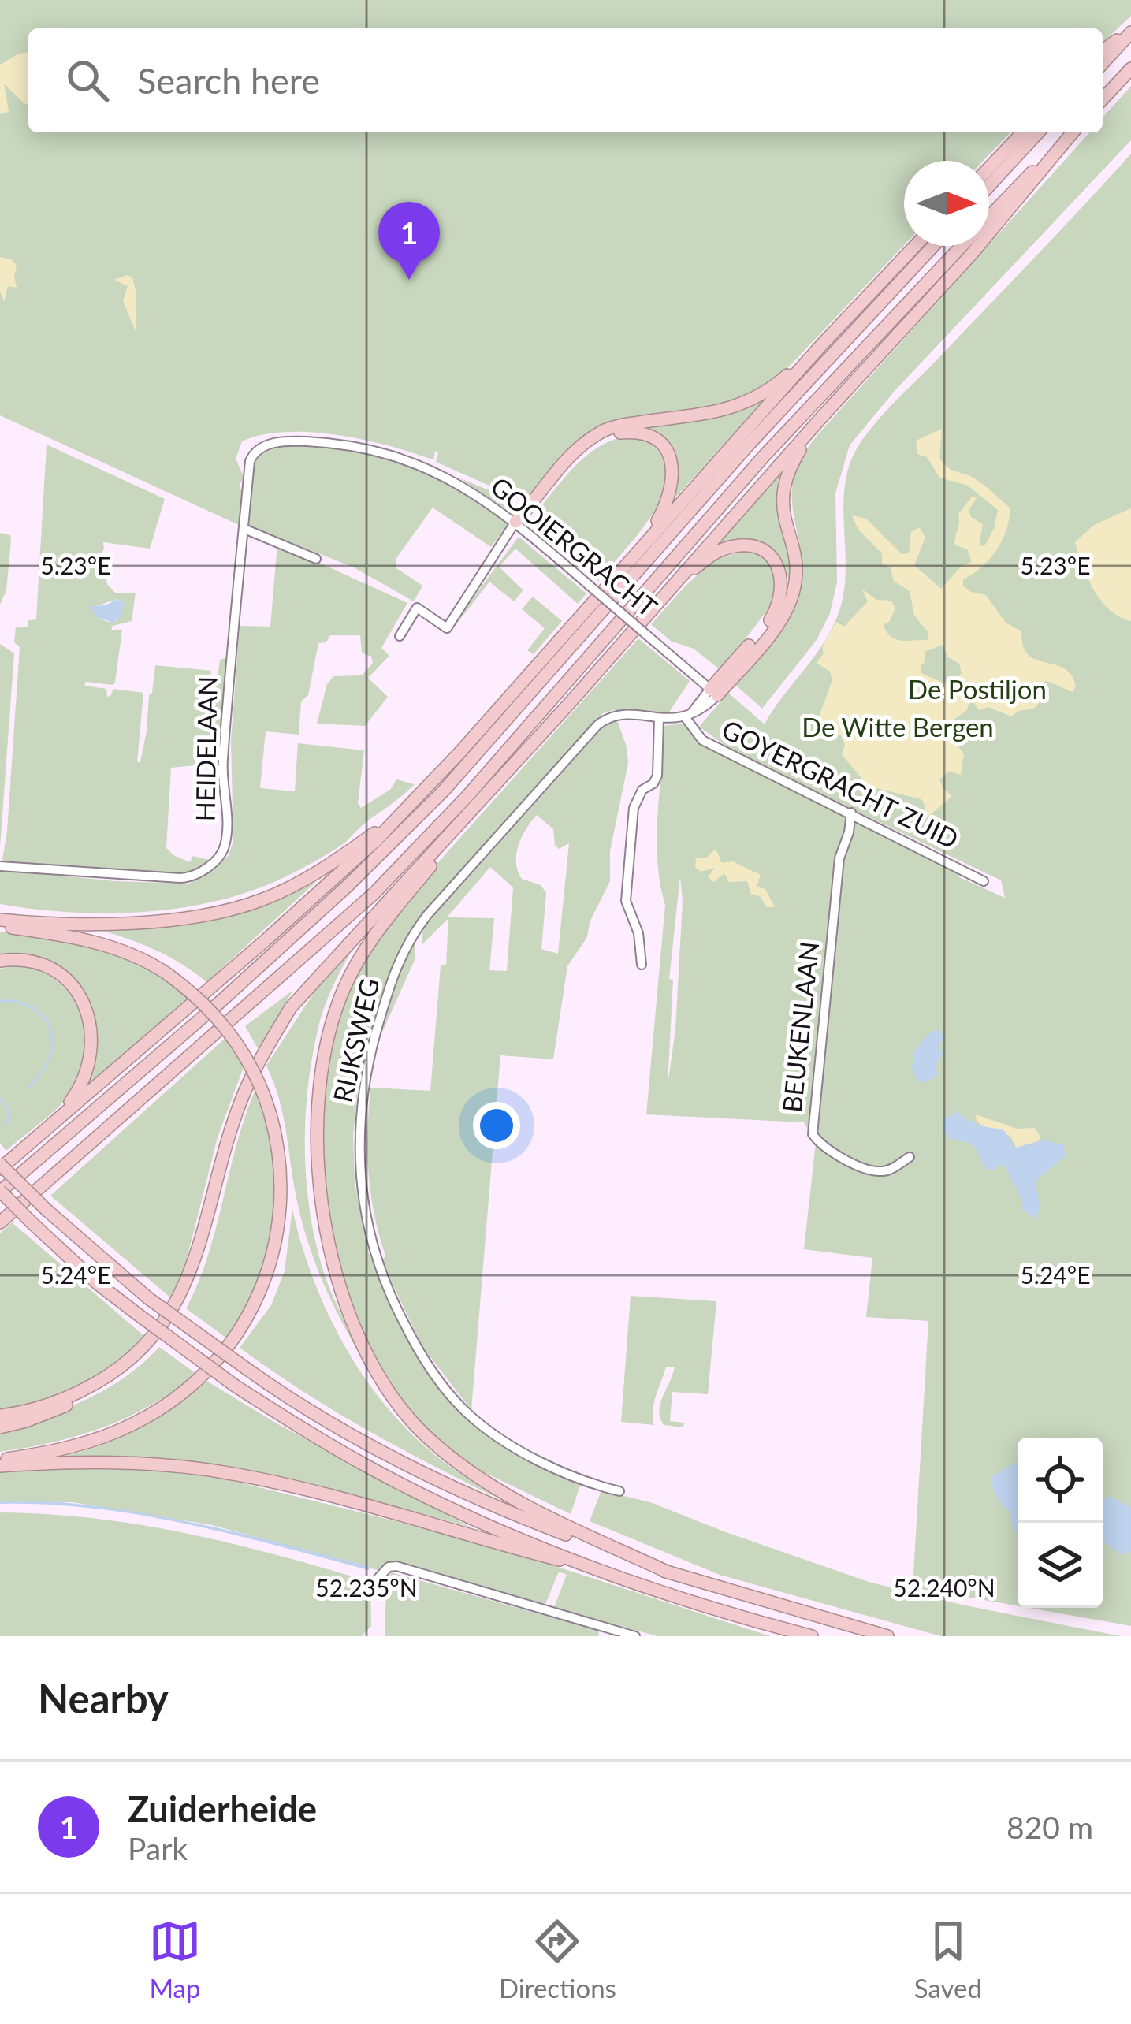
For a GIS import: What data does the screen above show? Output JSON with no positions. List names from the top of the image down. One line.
{"streets":{"street":["GOOIERGRACHT","HEIDELAAN","GOYERGRACHT ZUID","BEUKENLAAN","RIJKSWEG"]},"crossings":[["GOOIERGRACHT","HEIDELAAN"],["GOYERGRACHT ZUID","BEUKENLAAN"]],"parks":["De Postiljon","De Witte Bergen"],"north":"right","page":{"search":"Search here","pins":"1","heading":"Nearby","list":[{"mark":"1","name":"Zuiderheide","note":"Park","value":"820 m"}],"nav":["Map","Directions","Saved"]},"coordinates":["5.23°E","5.24°E","52.235°N","52.240°N"]}
